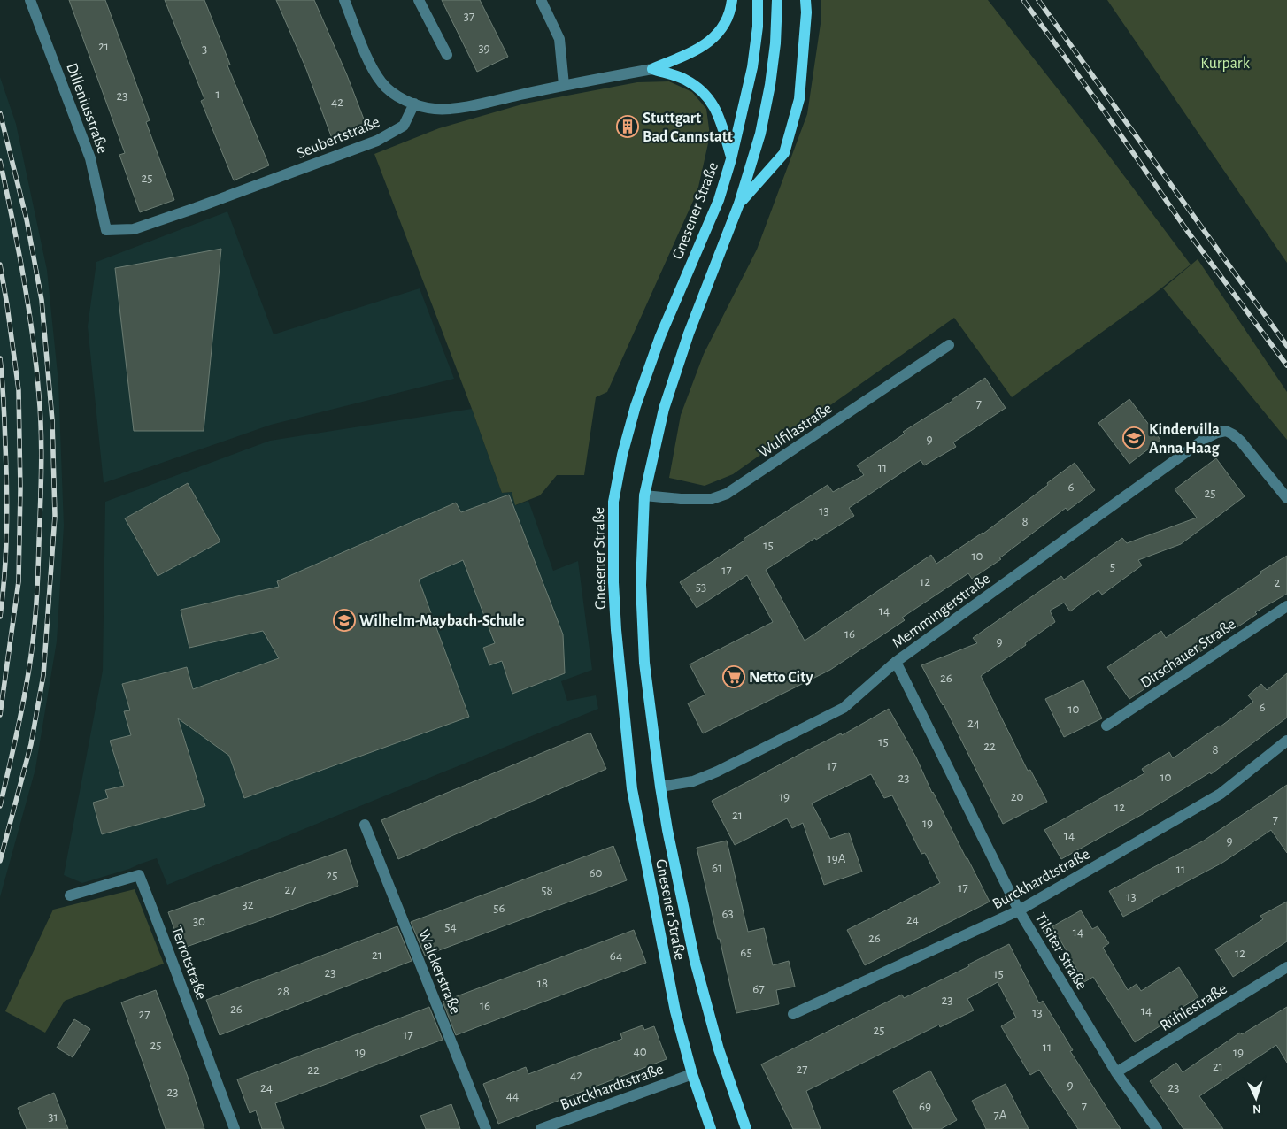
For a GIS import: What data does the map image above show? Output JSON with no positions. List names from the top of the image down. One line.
{"streets":{"main road":["Gnesener Straße"],"street":["Dilleniusstraße","Seubertstraße","Wulfilastraße","Memmingerstraße","Dirschauer Straße","Burckhardtstraße","Tilsiter Straße","Terrotstraße","Walckerstraße","Rühlestraße"]},"crossings":[["Dilleniusstraße","Seubertstraße"],["Gnesener Straße","Wulfilastraße"],["Gnesener Straße","Memmingerstraße"],["Gnesener Straße","Burckhardtstraße"],["Memmingerstraße","Tilsiter Straße"],["Burckhardtstraße","Tilsiter Straße"],["Tilsiter Straße","Rühlestraße"]],"parks":["Kurpark"],"places":{"building":["Stuttgart Bad Cannstatt"],"school or university":["Kindervilla Anna Haag","Wilhelm-Maybach-Schule"],"supermarket":["Netto City"]},"house_numbers":["37","21","39","3","1","23","42","25","7","9","11","6","25","13","8","15","10","5","17","12","2","53","14","16","9","26","6","10","24","15","22","8","17","10","23","19","20","12","21","7","19","14","9","19A","61","11","60","25","17","27","58","13","32","56","63","24","30","54","14","26","65","12","21","64","23","15","18","67","28","23","16","26","14","13","27","25","17","25","11","40","19","19","21","27","22","42","9","24","23","23","44","69","7","7A","31"],"north":"bottom"}
